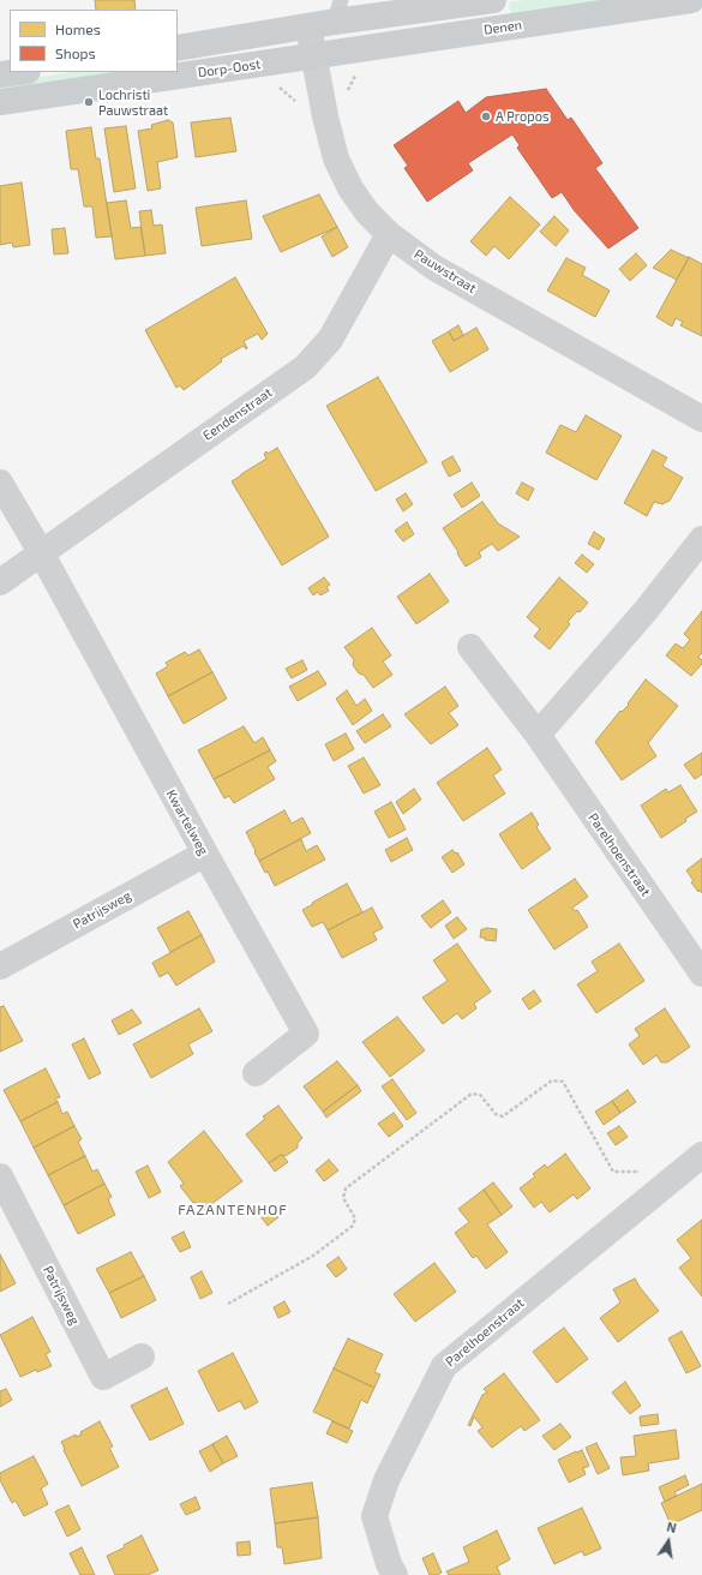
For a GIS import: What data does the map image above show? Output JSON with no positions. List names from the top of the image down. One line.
{"streets":{"main road":["Denen","Dorp-Oost"],"street":["Pauwstraat","Eendenstraat","Kwartelweg","Parelhoenstraat","Patrijsweg"]},"crossings":[["Denen","Dorp-Oost"],["Denen","Pauwstraat"],["Dorp-Oost","Pauwstraat"],["Pauwstraat","Eendenstraat"],["Eendenstraat","Kwartelweg"],["Kwartelweg","Patrijsweg"]],"districts":["FAZANTENHOF"],"places":["Lochristi Pauwstraat","A Propos"],"legend":["Homes","Shops"],"north":"top"}
